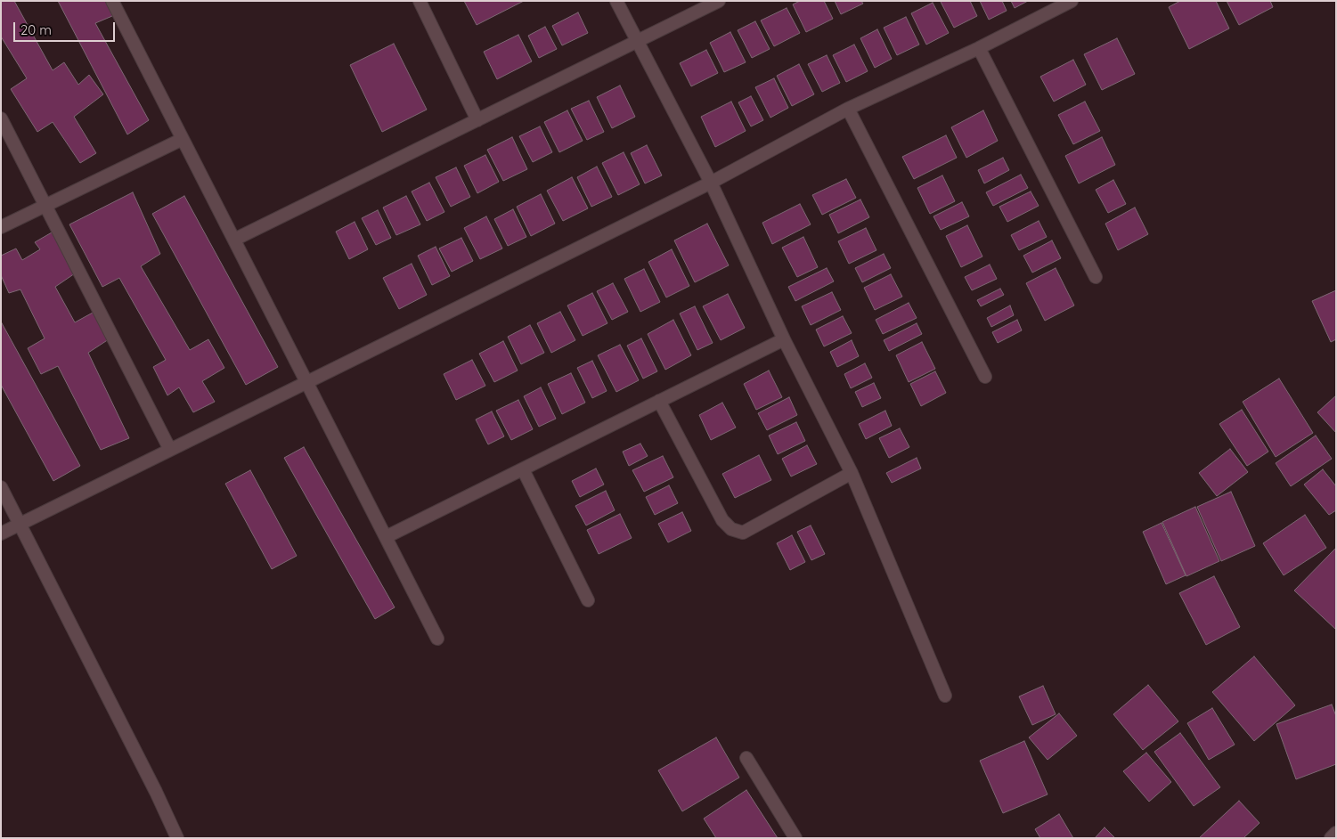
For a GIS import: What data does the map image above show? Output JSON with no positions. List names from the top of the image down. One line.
{"scale_bar":"20 m"}
